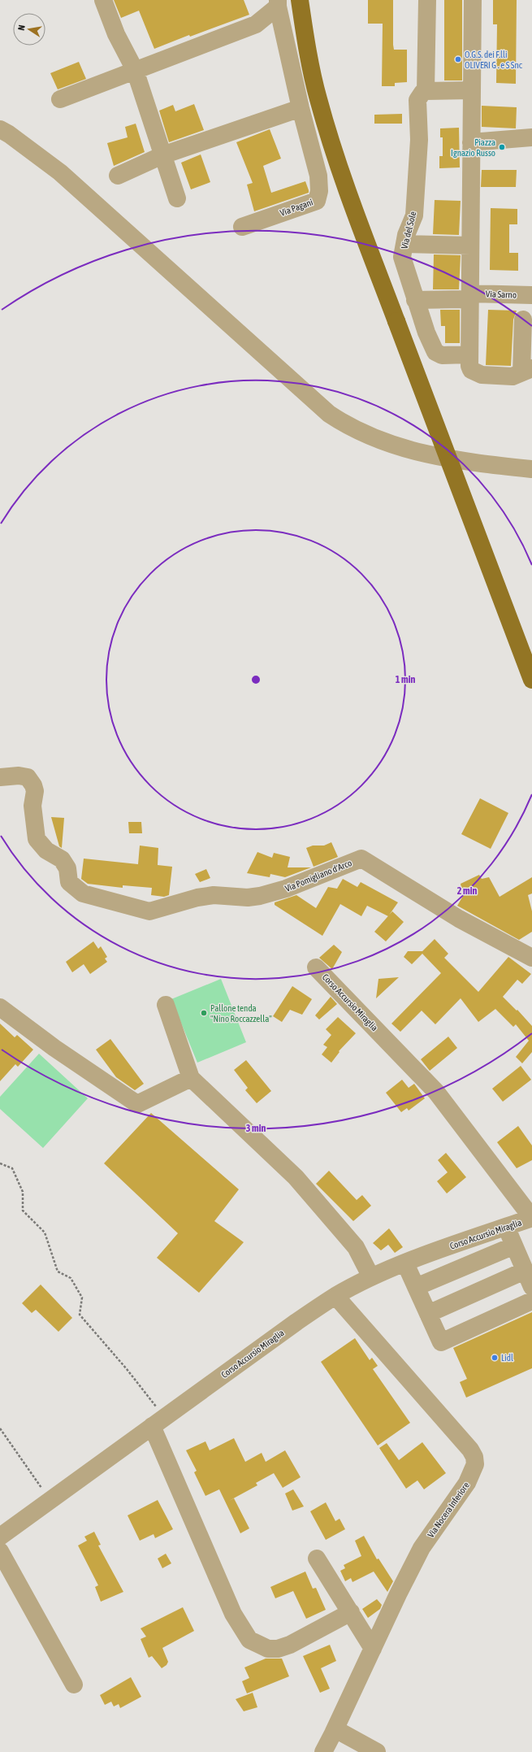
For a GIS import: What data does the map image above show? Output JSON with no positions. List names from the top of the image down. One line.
{"streets":{"street":["Via Pagani","Via del Sole","Via Sarno","Via Pomigliano d'Arco","Corso Accursio Miraglia","Via Nocera Inferiore"]},"crossings":[["Via del Sole","Via Sarno"],["Corso Accursio Miraglia","Via Nocera Inferiore"]],"places":["O.G.S. dei F.lli OLIVERI G . e S Snc","Piazza Ignazio Russo","Pallone tenda \"Nino Roccazzella\"","Lidl"],"north":"left","rings":["1 min","2 min","3 min"]}
